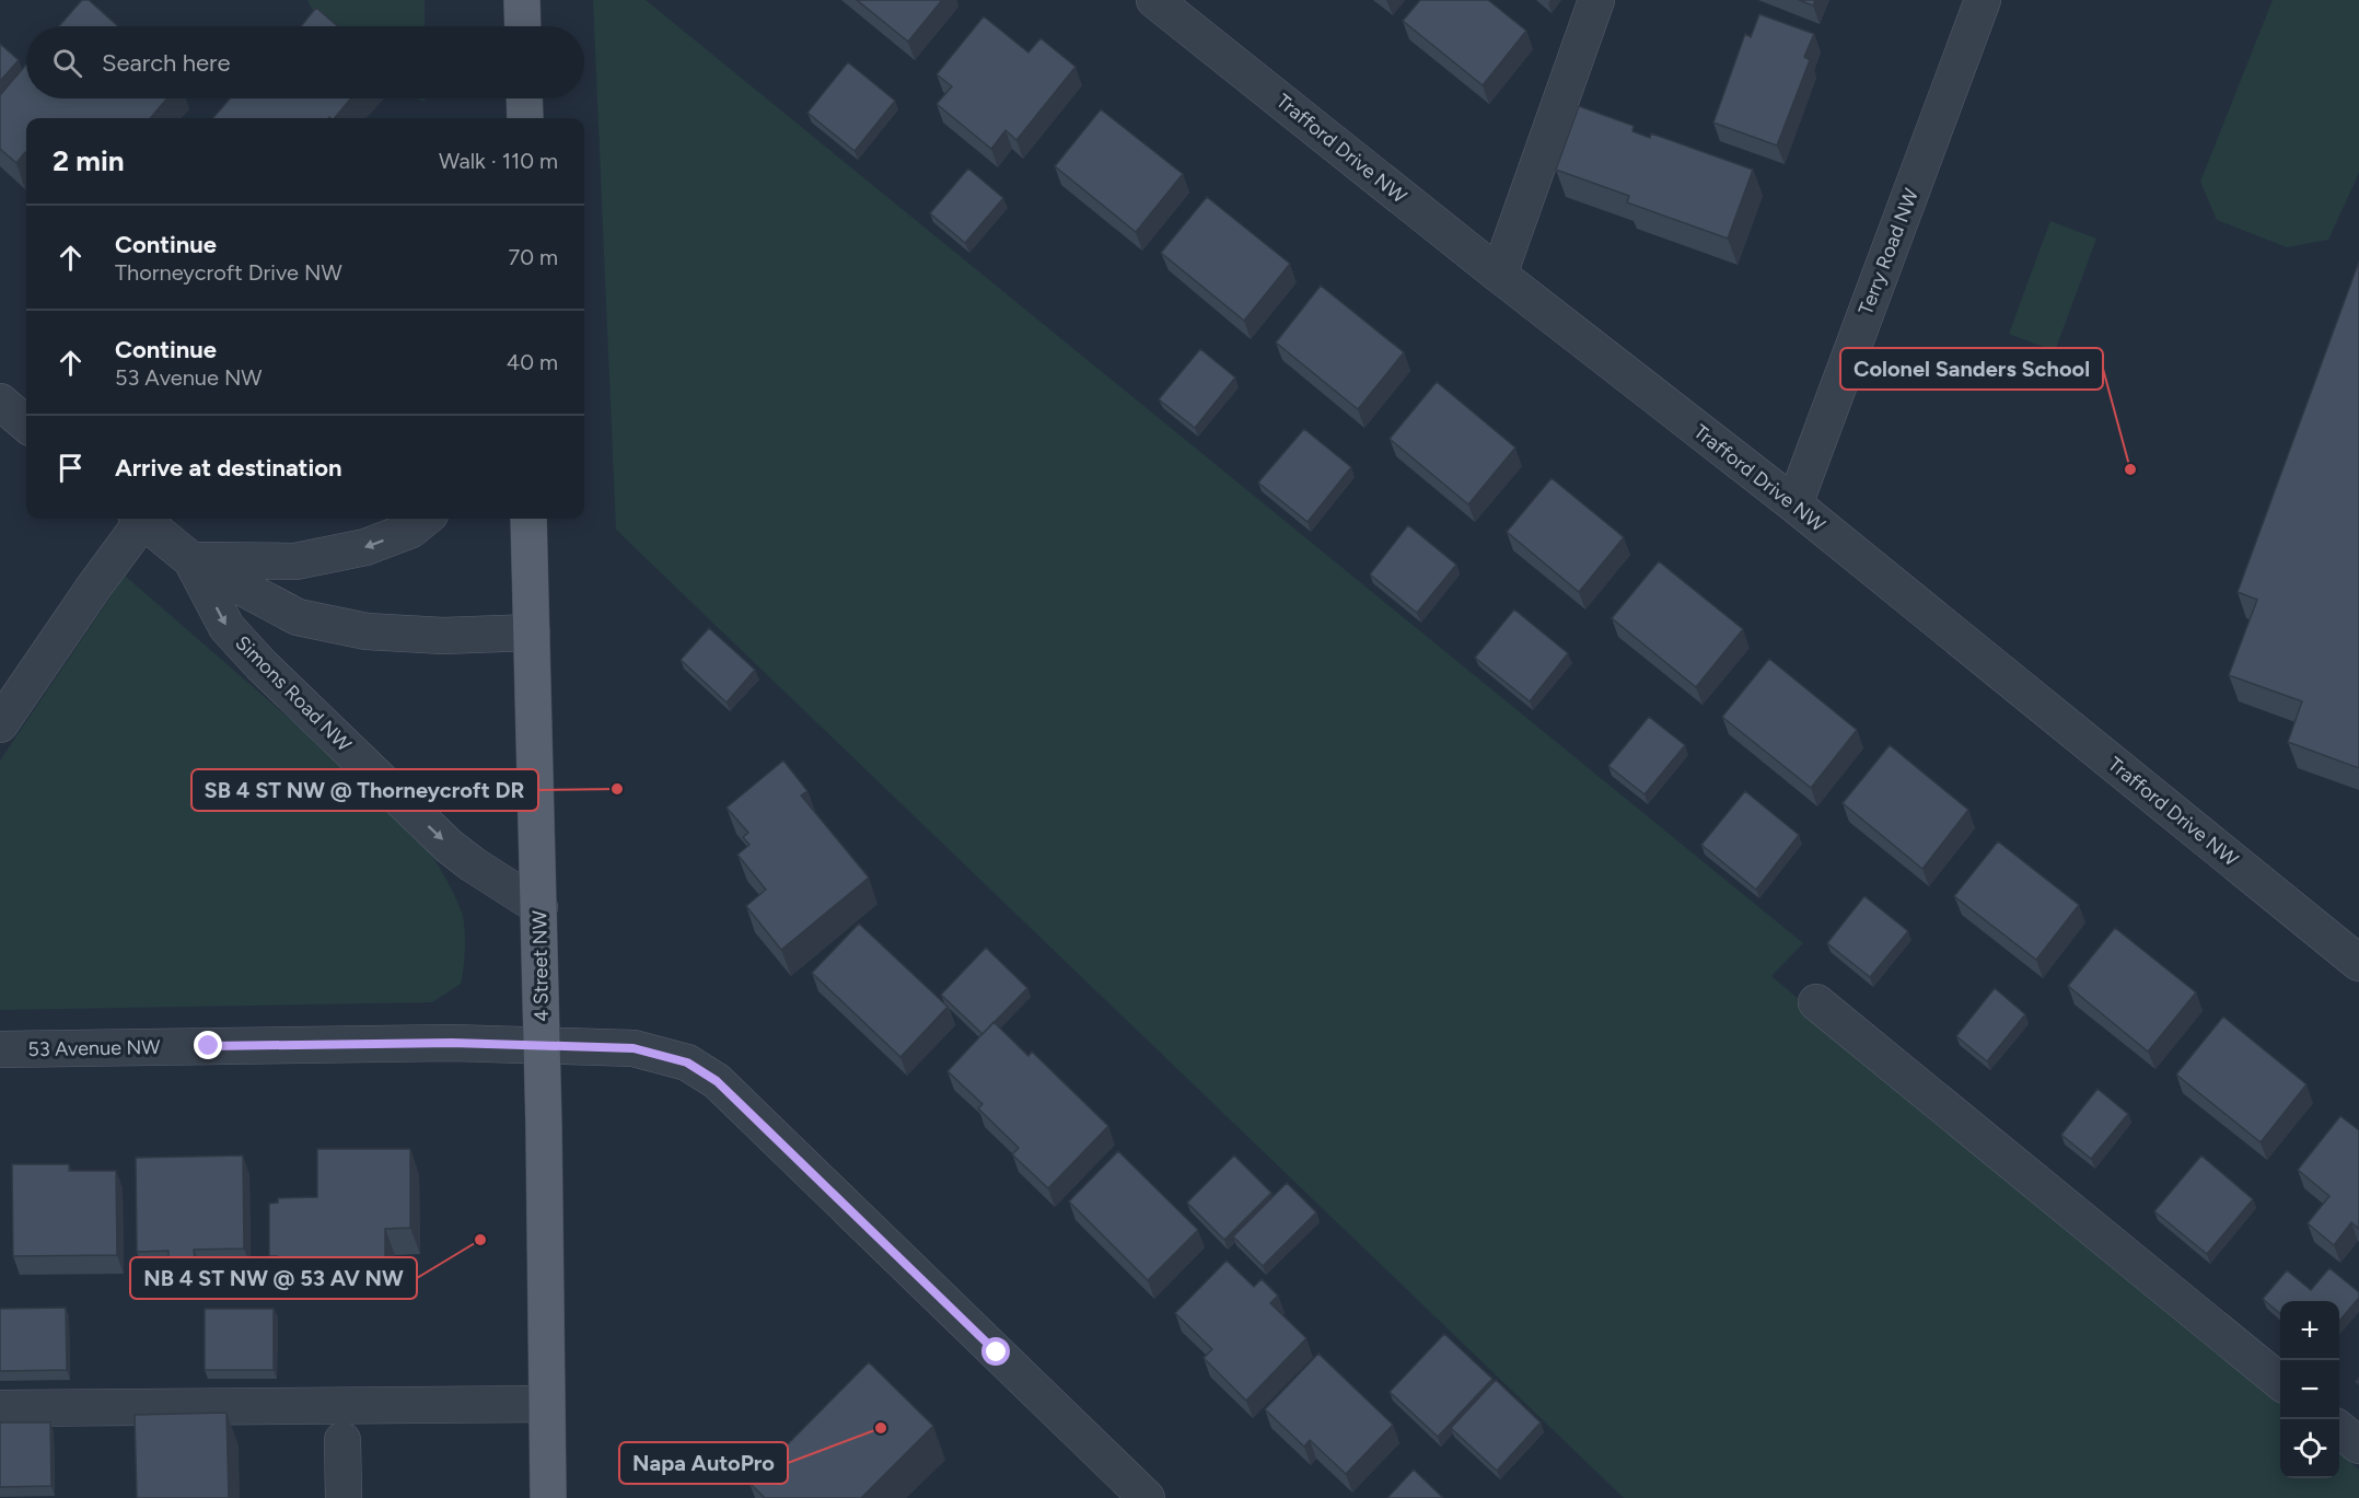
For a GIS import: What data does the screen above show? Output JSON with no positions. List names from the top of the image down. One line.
{"streets":{"main road":["4 Street NW"],"street":["Trafford Drive NW","Terry Road NW","Simons Road NW","53 Avenue NW"]},"crossings":[["Trafford Drive NW","Terry Road NW"],["Simons Road NW","4 Street NW"],["4 Street NW","53 Avenue NW"]],"one_way":["Simons Road NW"],"places":["Colonel Sanders School","SB 4 ST NW @ Thorneycroft DR","NB 4 ST NW @ 53 AV NW","Napa AutoPro"],"page":{"search":"Search here","heading":["2 min","Walk · 110 m"],"list":[["Continue","Thorneycroft Drive NW","70 m"],["Continue","53 Avenue NW","40 m"],"Arrive at destination"],"map_buttons":["+","−"]}}
